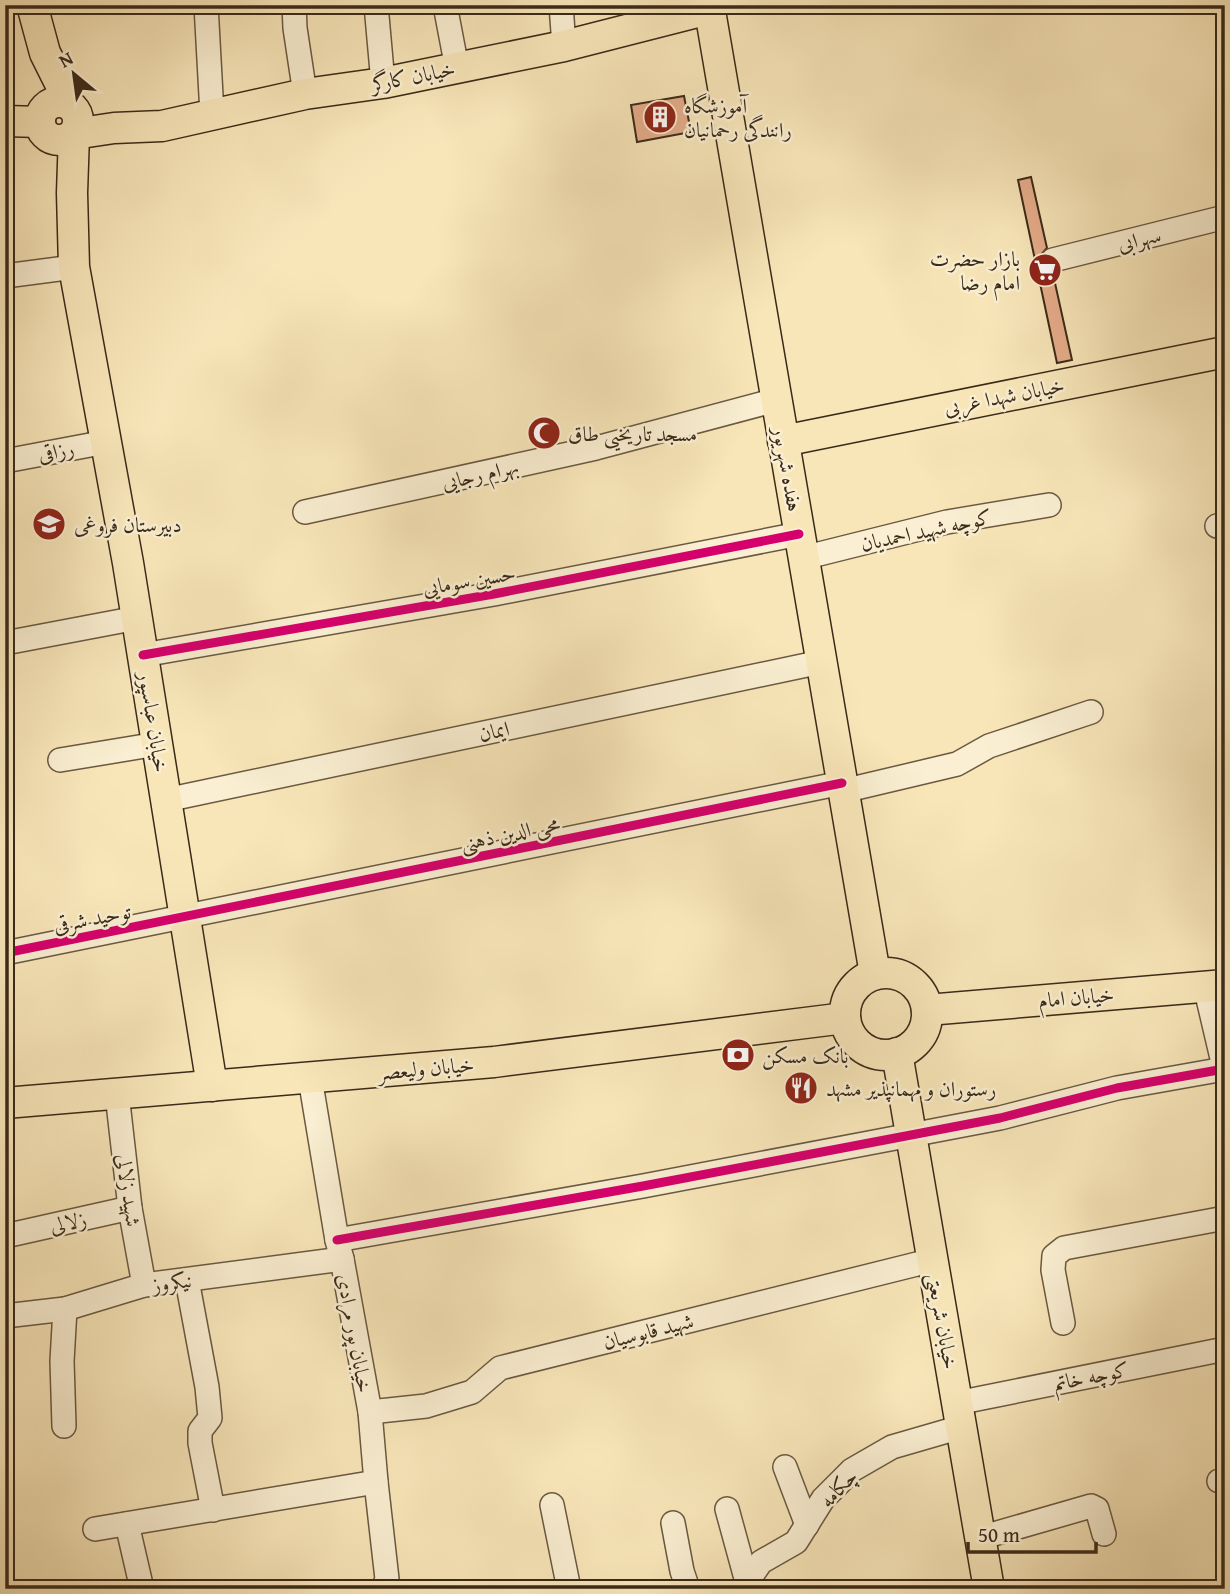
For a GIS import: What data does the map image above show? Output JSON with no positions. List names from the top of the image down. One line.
{"streets":{"main road":["خیابان کارگر","خیابان شهدا غربی","هفده شهریور","خیابان عباسپور","خیابان امام","خیابان ولیعصر","خیابان شریعتی"],"street":["سهرابی","رزاقی","بهرام رجایی","کوچه شهید احمدیان","حسین سومایی","ایمان","محی الدین ذهنی","توحید شرقی","شهید زلالی","زلالی","نیکروز","شهید قابوسیان","خیابان پور مرادی","کوچه خاتم","چکامه"]},"crossings":[["خیابان کارگر","هفده شهریور"],["خیابان کارگر","خیابان عباسپور"],["خیابان شهدا غربی","هفده شهریور"],["رزاقی","خیابان عباسپور"],["هفده شهریور","بهرام رجایی"],["هفده شهریور","کوچه شهید احمدیان"],["هفده شهریور","حسین سومایی"],["هفده شهریور","ایمان"],["هفده شهریور","محی الدین ذهنی"],["هفده شهریور","خیابان امام"],["هفده شهریور","خیابان ولیعصر"],["هفده شهریور","خیابان شریعتی"],["کوچه شهید احمدیان","حسین سومایی"],["حسین سومایی","خیابان عباسپور"],["خیابان عباسپور","ایمان"],["خیابان عباسپور","محی الدین ذهنی"],["خیابان عباسپور","توحید شرقی"],["خیابان عباسپور","خیابان ولیعصر"],["محی الدین ذهنی","توحید شرقی"],["خیابان امام","خیابان ولیعصر"],["خیابان امام","خیابان شریعتی"],["خیابان ولیعصر","شهید زلالی"],["خیابان ولیعصر","خیابان شریعتی"],["خیابان ولیعصر","خیابان پور مرادی"],["شهید زلالی","زلالی"],["شهید زلالی","نیکروز"],["نیکروز","خیابان شریعتی"],["نیکروز","خیابان پور مرادی"],["خیابان شریعتی","شهید قابوسیان"],["خیابان شریعتی","کوچه خاتم"],["خیابان شریعتی","چکامه"],["شهید قابوسیان","خیابان پور مرادی"],["کوچه خاتم","چکامه"]],"places":{"building":["آموزشگاه رانندگی رحمانیان"],"supermarket":["بازار حضرت امام رضا"],"mosque":["مسجد تاریخیی طاق"],"school or university":["دبیرستان فروغی"],"bank":["بانک مسکن"],"restaurant":["رستوران و مهمانپذیر مشهد"]},"scale_bar":"50 m","north":"top left"}
